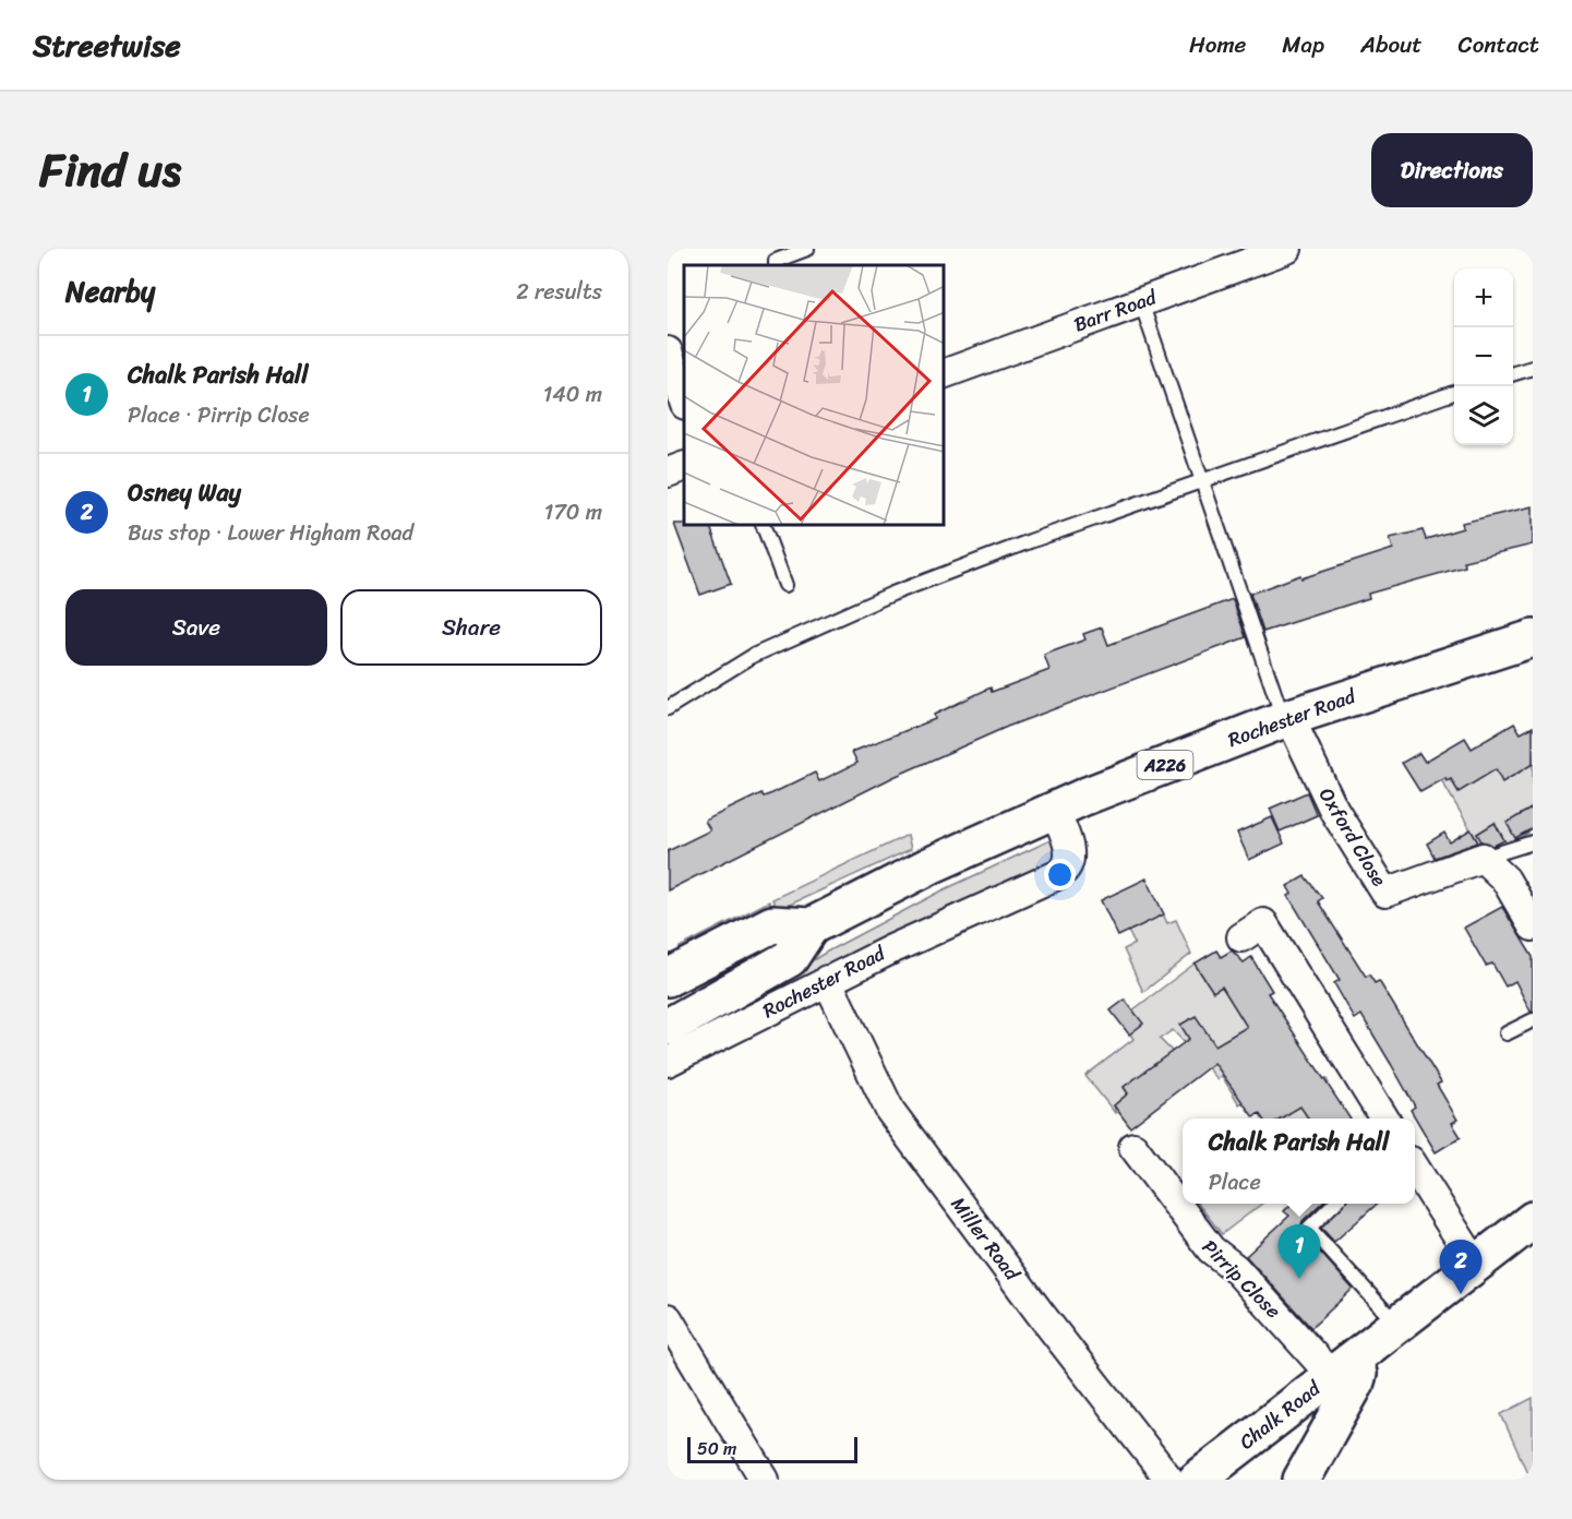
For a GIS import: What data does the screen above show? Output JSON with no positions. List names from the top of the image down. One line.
{"streets":{"main road":["Rochester Road","A226","Chalk Road"],"street":["Barr Road","Oxford Close","Miller Road","Pirrip Close"]},"crossings":[["Rochester Road","Oxford Close"],["Rochester Road","Miller Road"],["Pirrip Close","Chalk Road"]],"scale_bar":"50 m","page":{"header":"Streetwise","nav":["Home","Map","About","Contact"],"title":"Find us","buttons":["Directions",["Save","Share"]],"heading":["Nearby","2 results"],"map_buttons":["+","−"],"list":[{"mark":"1","name":"Chalk Parish Hall","note":"Place · Pirrip Close","value":"140 m"},{"mark":"2","name":"Osney Way","note":"Bus stop · Lower Higham Road","value":"170 m"}],"popup":["Chalk Parish Hall","Place"],"pins":["1","2"],"scale":"50 m"}}
